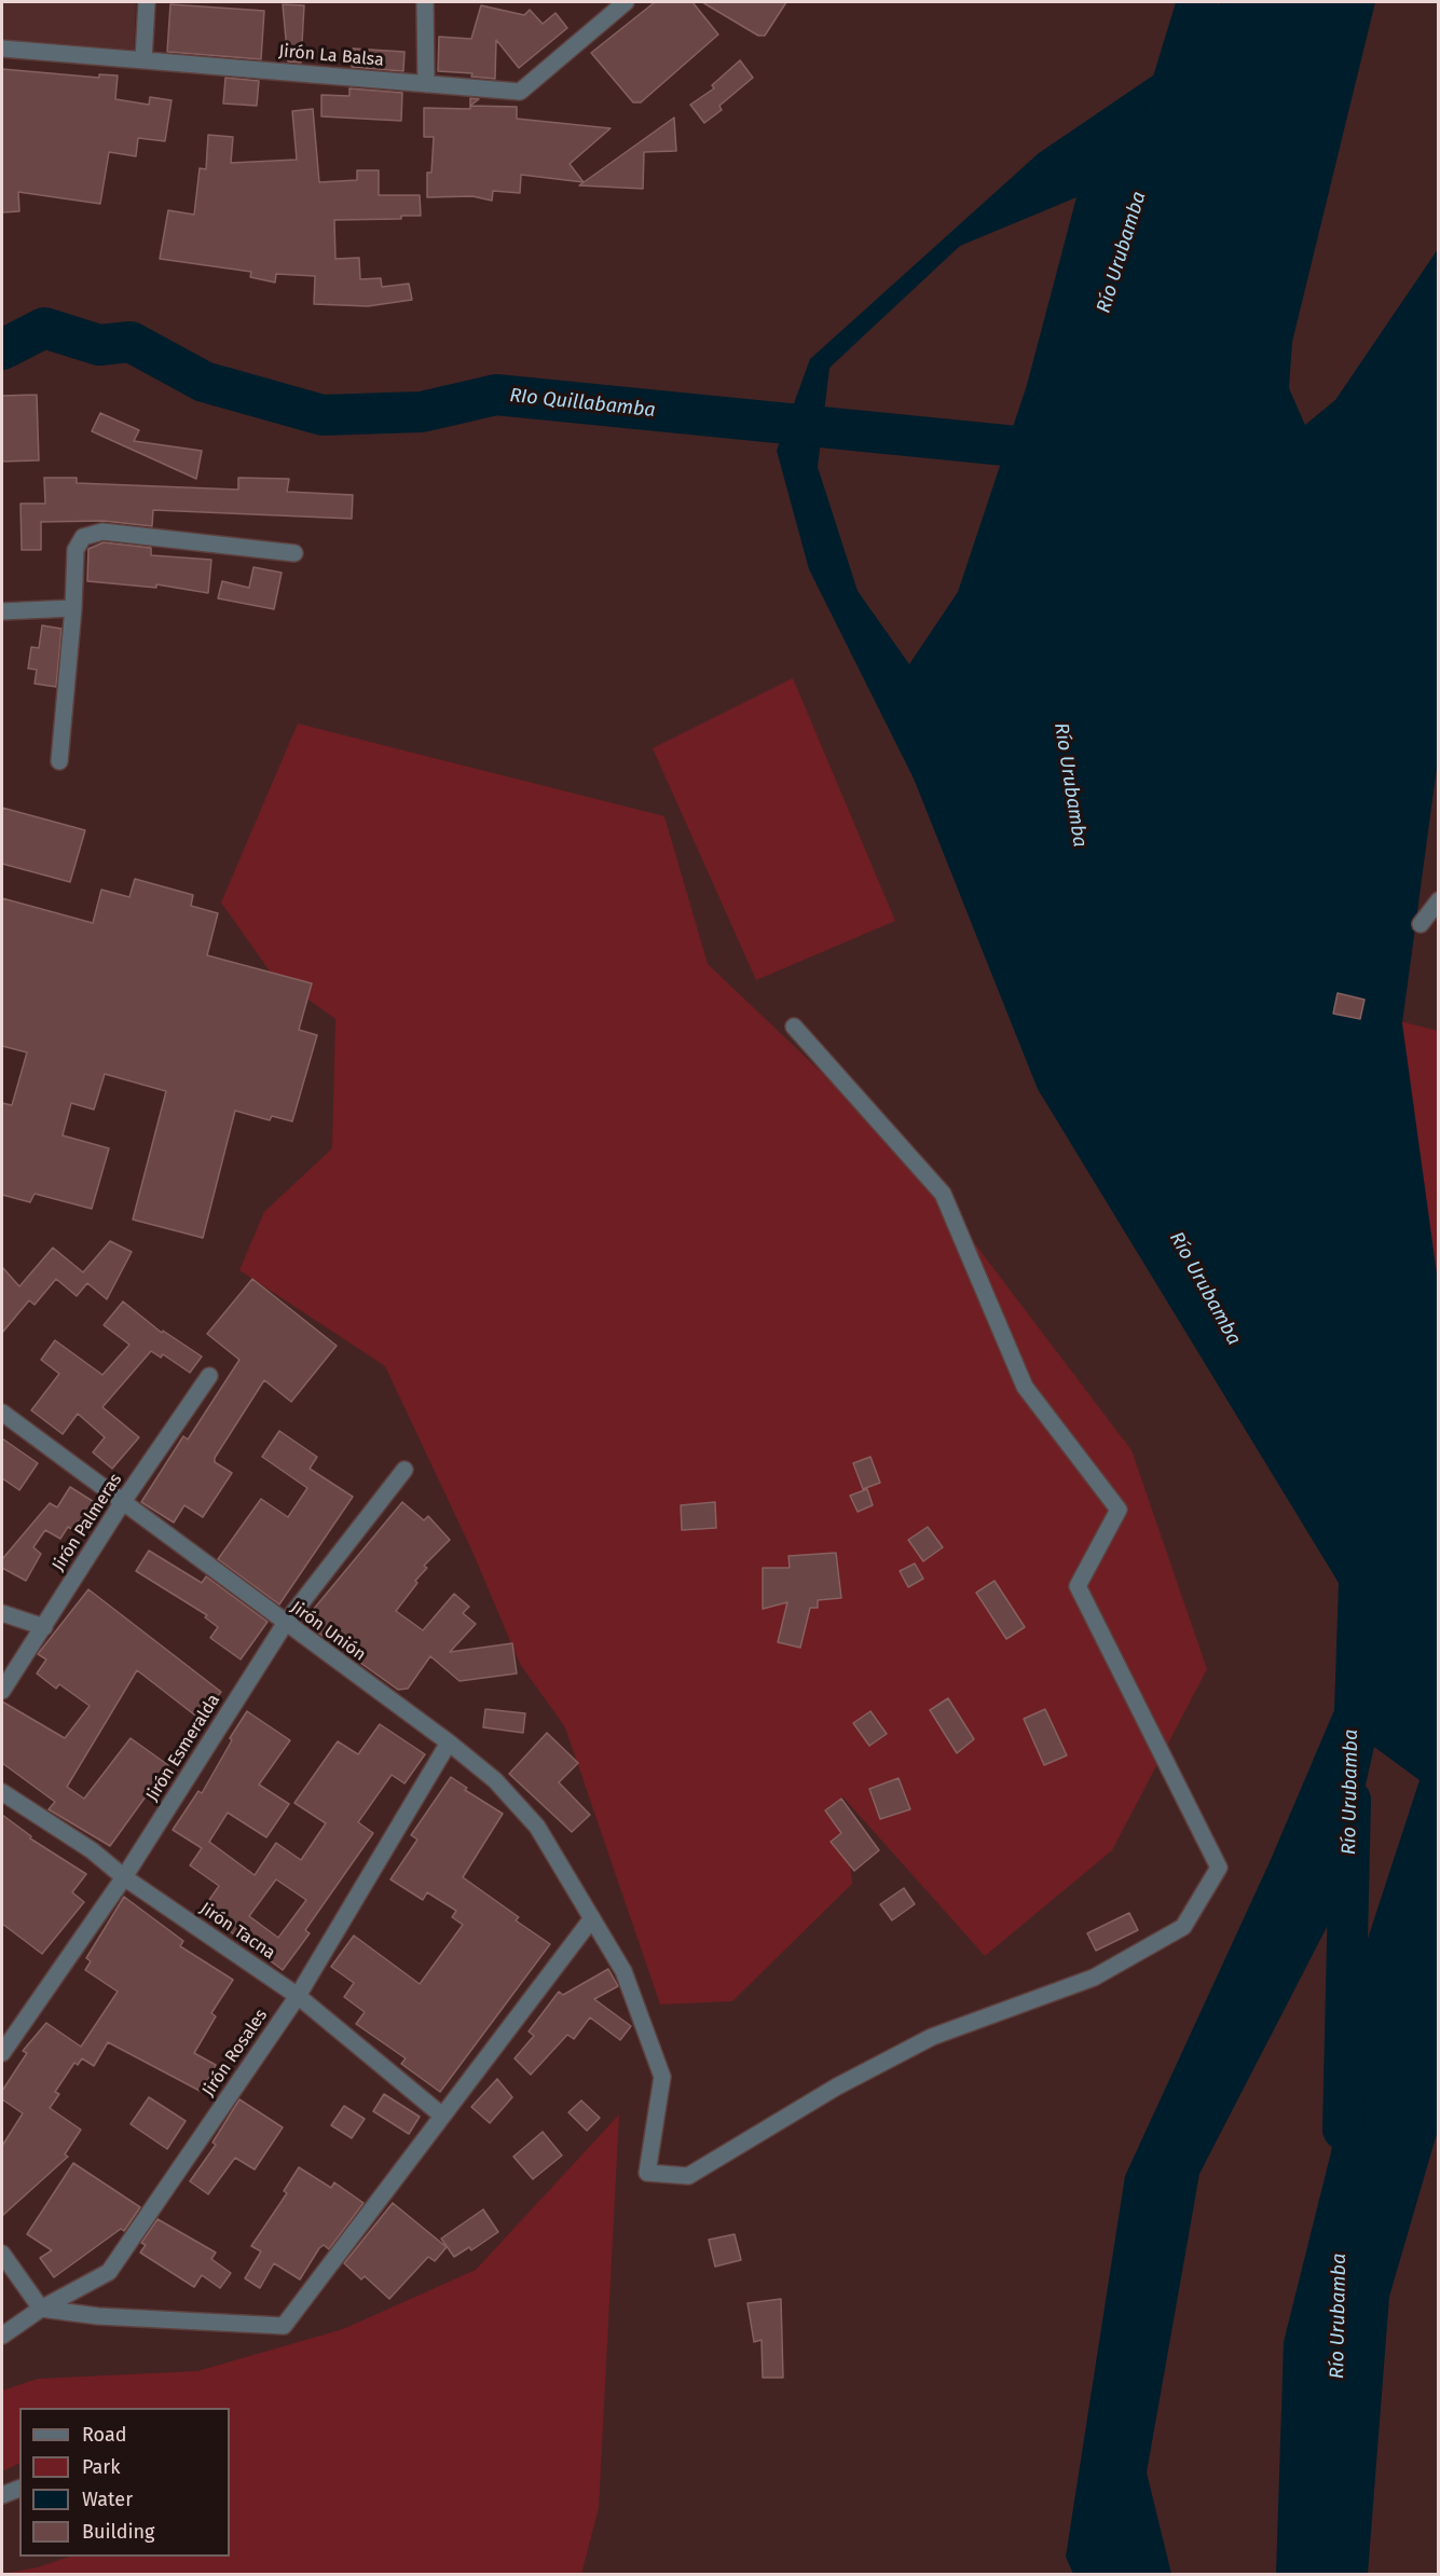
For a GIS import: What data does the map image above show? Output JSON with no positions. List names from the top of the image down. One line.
{"streets":{"street":["Jirón La Balsa","Jirón Palmeras","Jirón Unión","Jirón Esmeralda","Jirón Tacna","Jirón Rosales"]},"crossings":[["Jirón Palmeras","Jirón Unión"],["Jirón Unión","Jirón Esmeralda"],["Jirón Unión","Jirón Rosales"],["Jirón Esmeralda","Jirón Tacna"],["Jirón Tacna","Jirón Rosales"]],"water":["Río Urubamba","RIo Quillabamba"],"legend":["Road","Park","Water","Building"]}
